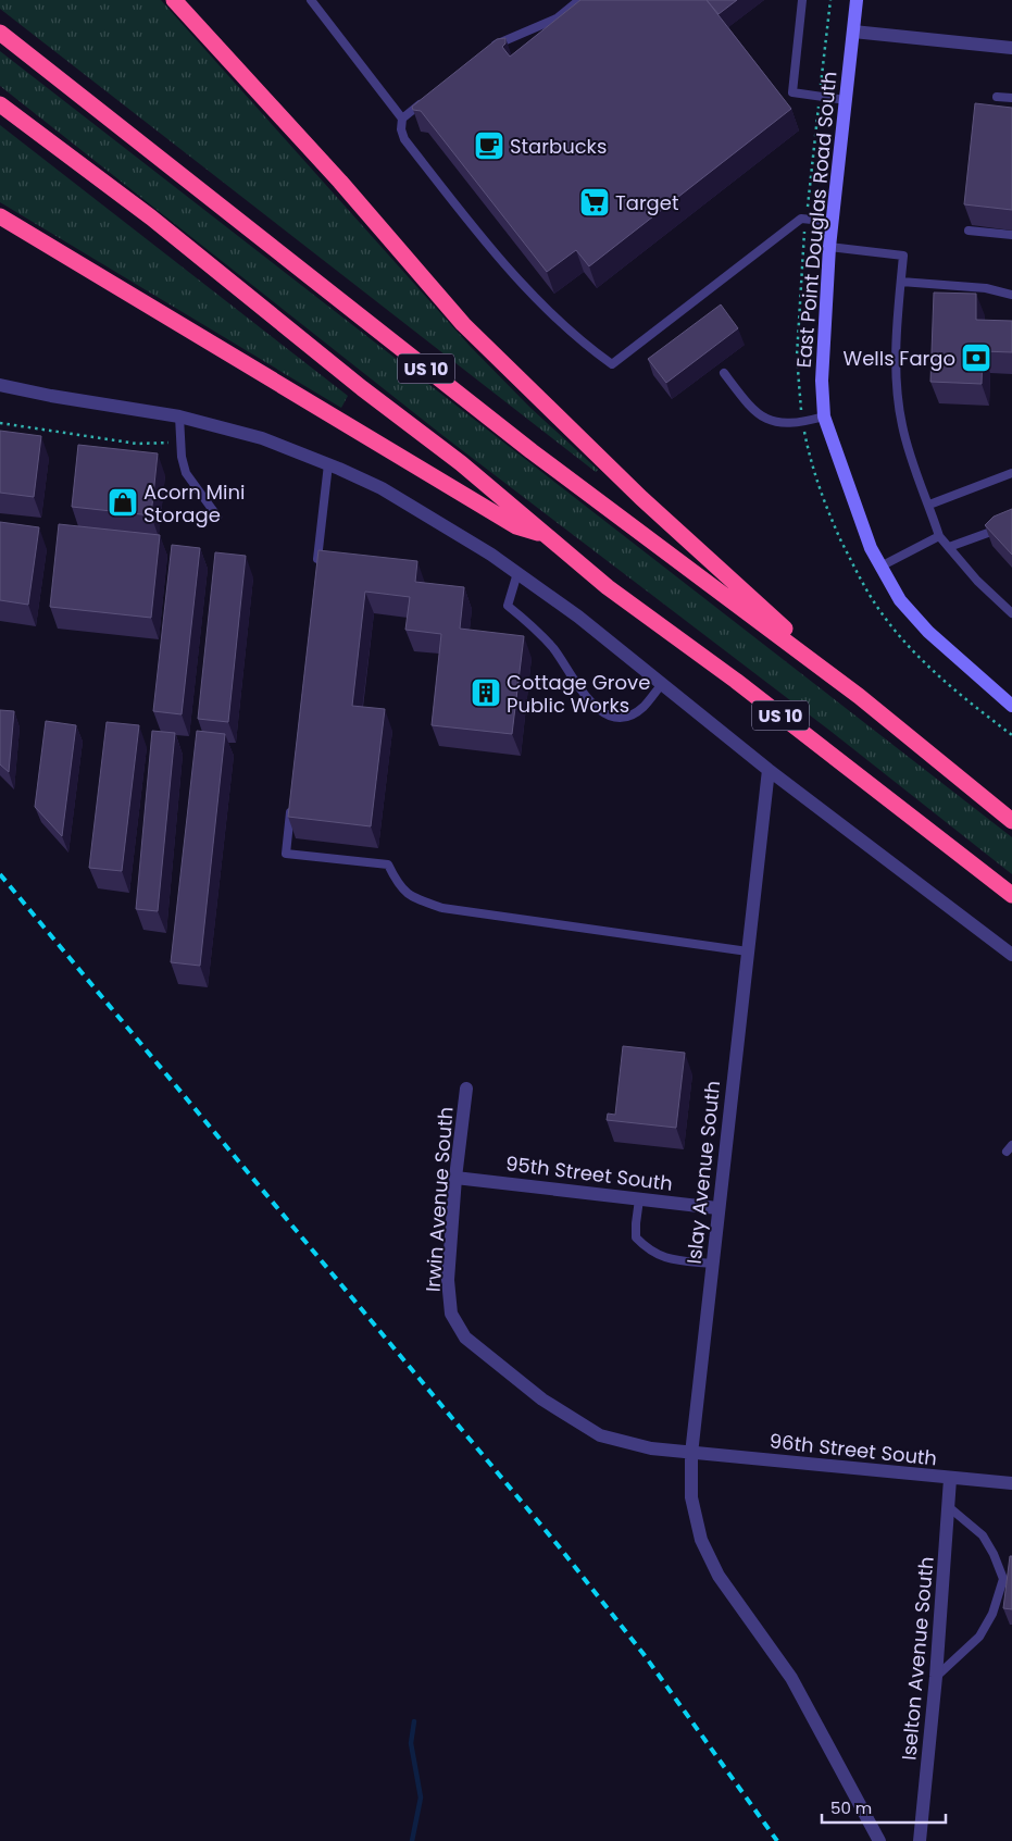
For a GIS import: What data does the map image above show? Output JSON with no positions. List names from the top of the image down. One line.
{"streets":{"highway":["US 10"],"street":["East Point Douglas Road South","Islay Avenue South","95th Street South","Irwin Avenue South","96th Street South","Iselton Avenue South"]},"crossings":[["Islay Avenue South","95th Street South"],["Islay Avenue South","96th Street South"],["95th Street South","Irwin Avenue South"],["Irwin Avenue South","96th Street South"],["96th Street South","Iselton Avenue South"]],"places":{"cafe":["Starbucks"],"supermarket":["Target"],"bank":["Wells Fargo"],"shop":["Acorn Mini Storage"],"building":["Cottage Grove Public Works"]},"scale_bar":"50 m"}
